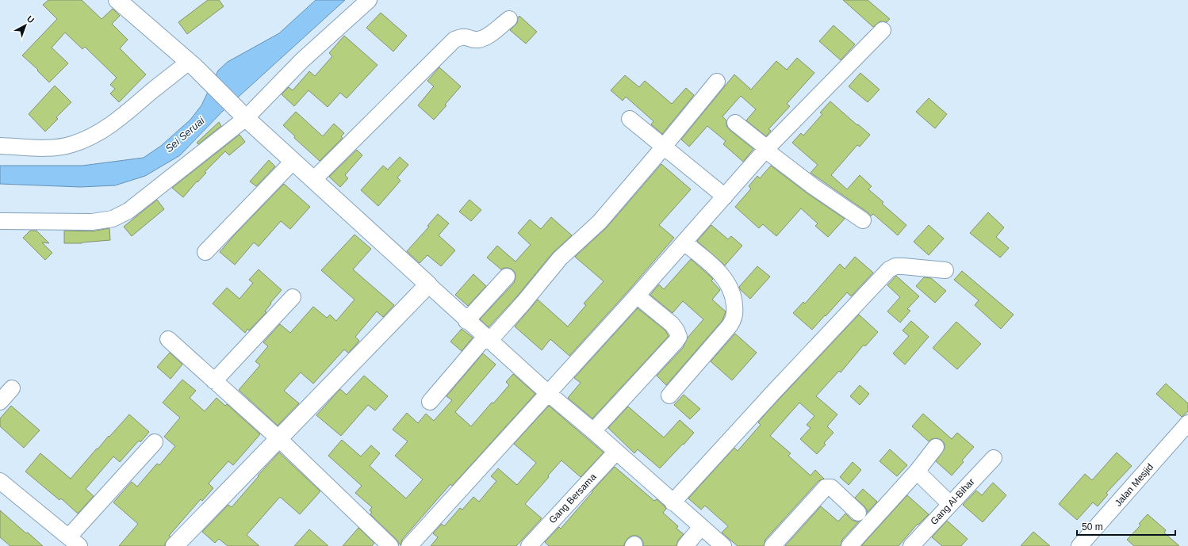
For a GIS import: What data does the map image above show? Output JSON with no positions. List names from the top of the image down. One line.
{"streets":{"street":["Jalan Mesjid","Gang Bersama","Gang Al-Bihar"]},"water":["Sei Seruai"],"scale_bar":"50 m","north":"top right"}
